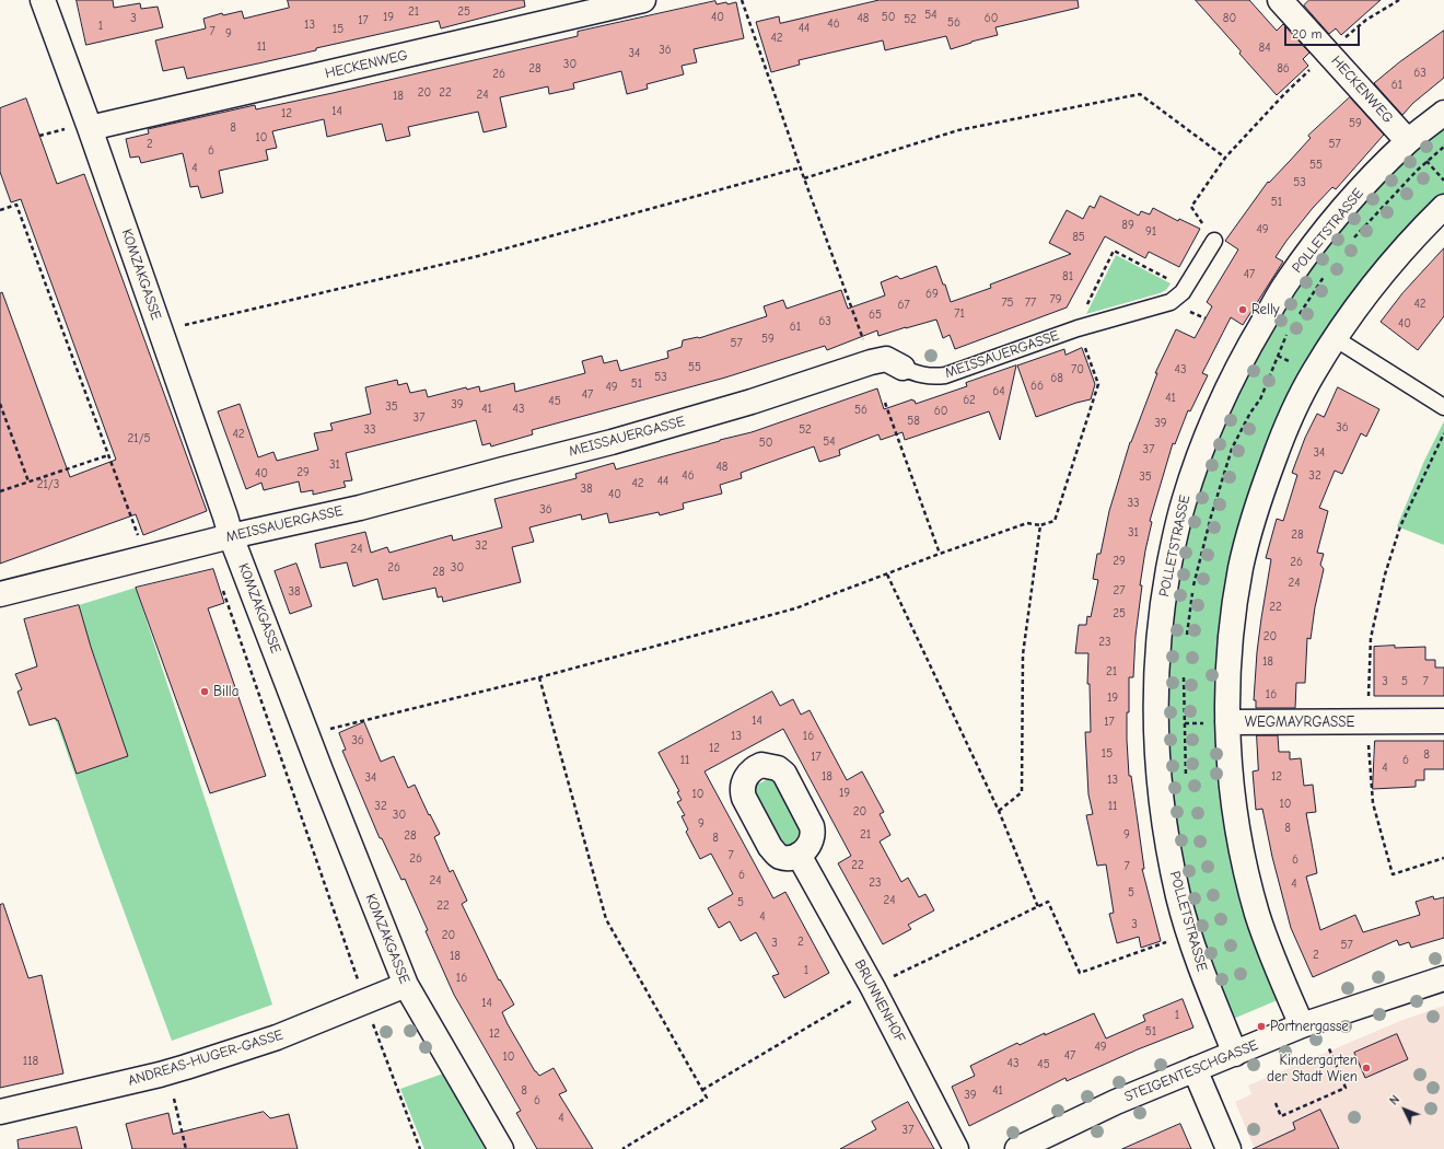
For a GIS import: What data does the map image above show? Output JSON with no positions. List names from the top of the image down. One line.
{"streets":{"street":["HECKENWEG","POLLETSTRASSE","KOMZAKGASSE","MEISSAUERGASSE","WEGMAYRGASSE","BRUNNENHOF","ANDREAS-HUGER-GASSE","STEIGENTESCHGASSE"]},"crossings":[["HECKENWEG","POLLETSTRASSE"],["HECKENWEG","KOMZAKGASSE"],["POLLETSTRASSE","WEGMAYRGASSE"],["POLLETSTRASSE","STEIGENTESCHGASSE"],["KOMZAKGASSE","MEISSAUERGASSE"],["KOMZAKGASSE","ANDREAS-HUGER-GASSE"]],"places":["Relly","Billa","Portnergasse","Kindergarten der Stadt Wien"],"house_numbers":["21","25","54","19","40","50","3","48","60","80","52","17","56","46","13","1","44","15","7","9","42","11","84","36","34","30","28","86","63","26","61","20","22","24","18","14","12","59","8","10","2","57","6","55","4","53","51","89","49","91","85","47","81","69","79","75","77","42","67","71","65","63","40","61","59","57","55","70","43","53","68","51","66","49","64","47","41","62","45","39","35","41","43","56","60","37","58","39","36","33","52","42","21/5","54","50","37","34","31","48","29","40","46","32","35","44","42","21/3","38","40","33","36","31","28","32","24","29","26","26","30","28","24","27","38","22","25","20","23","18","21","3","5","7","16","19","14","17","13","16","36","12","15","8","17","11","6","4","18","12","34","13","19","10","10","32","11","20","30","9","8","21","9","28","8","7","26","6","22","7","6","24","23","4","5","24","5","22","4","3","20","2","3","57","2","18","1","16","14","1","51","12","49","47","10","118","43","45","8","41","39","6","4","37"],"scale_bar":"20 m","north":"top left"}
